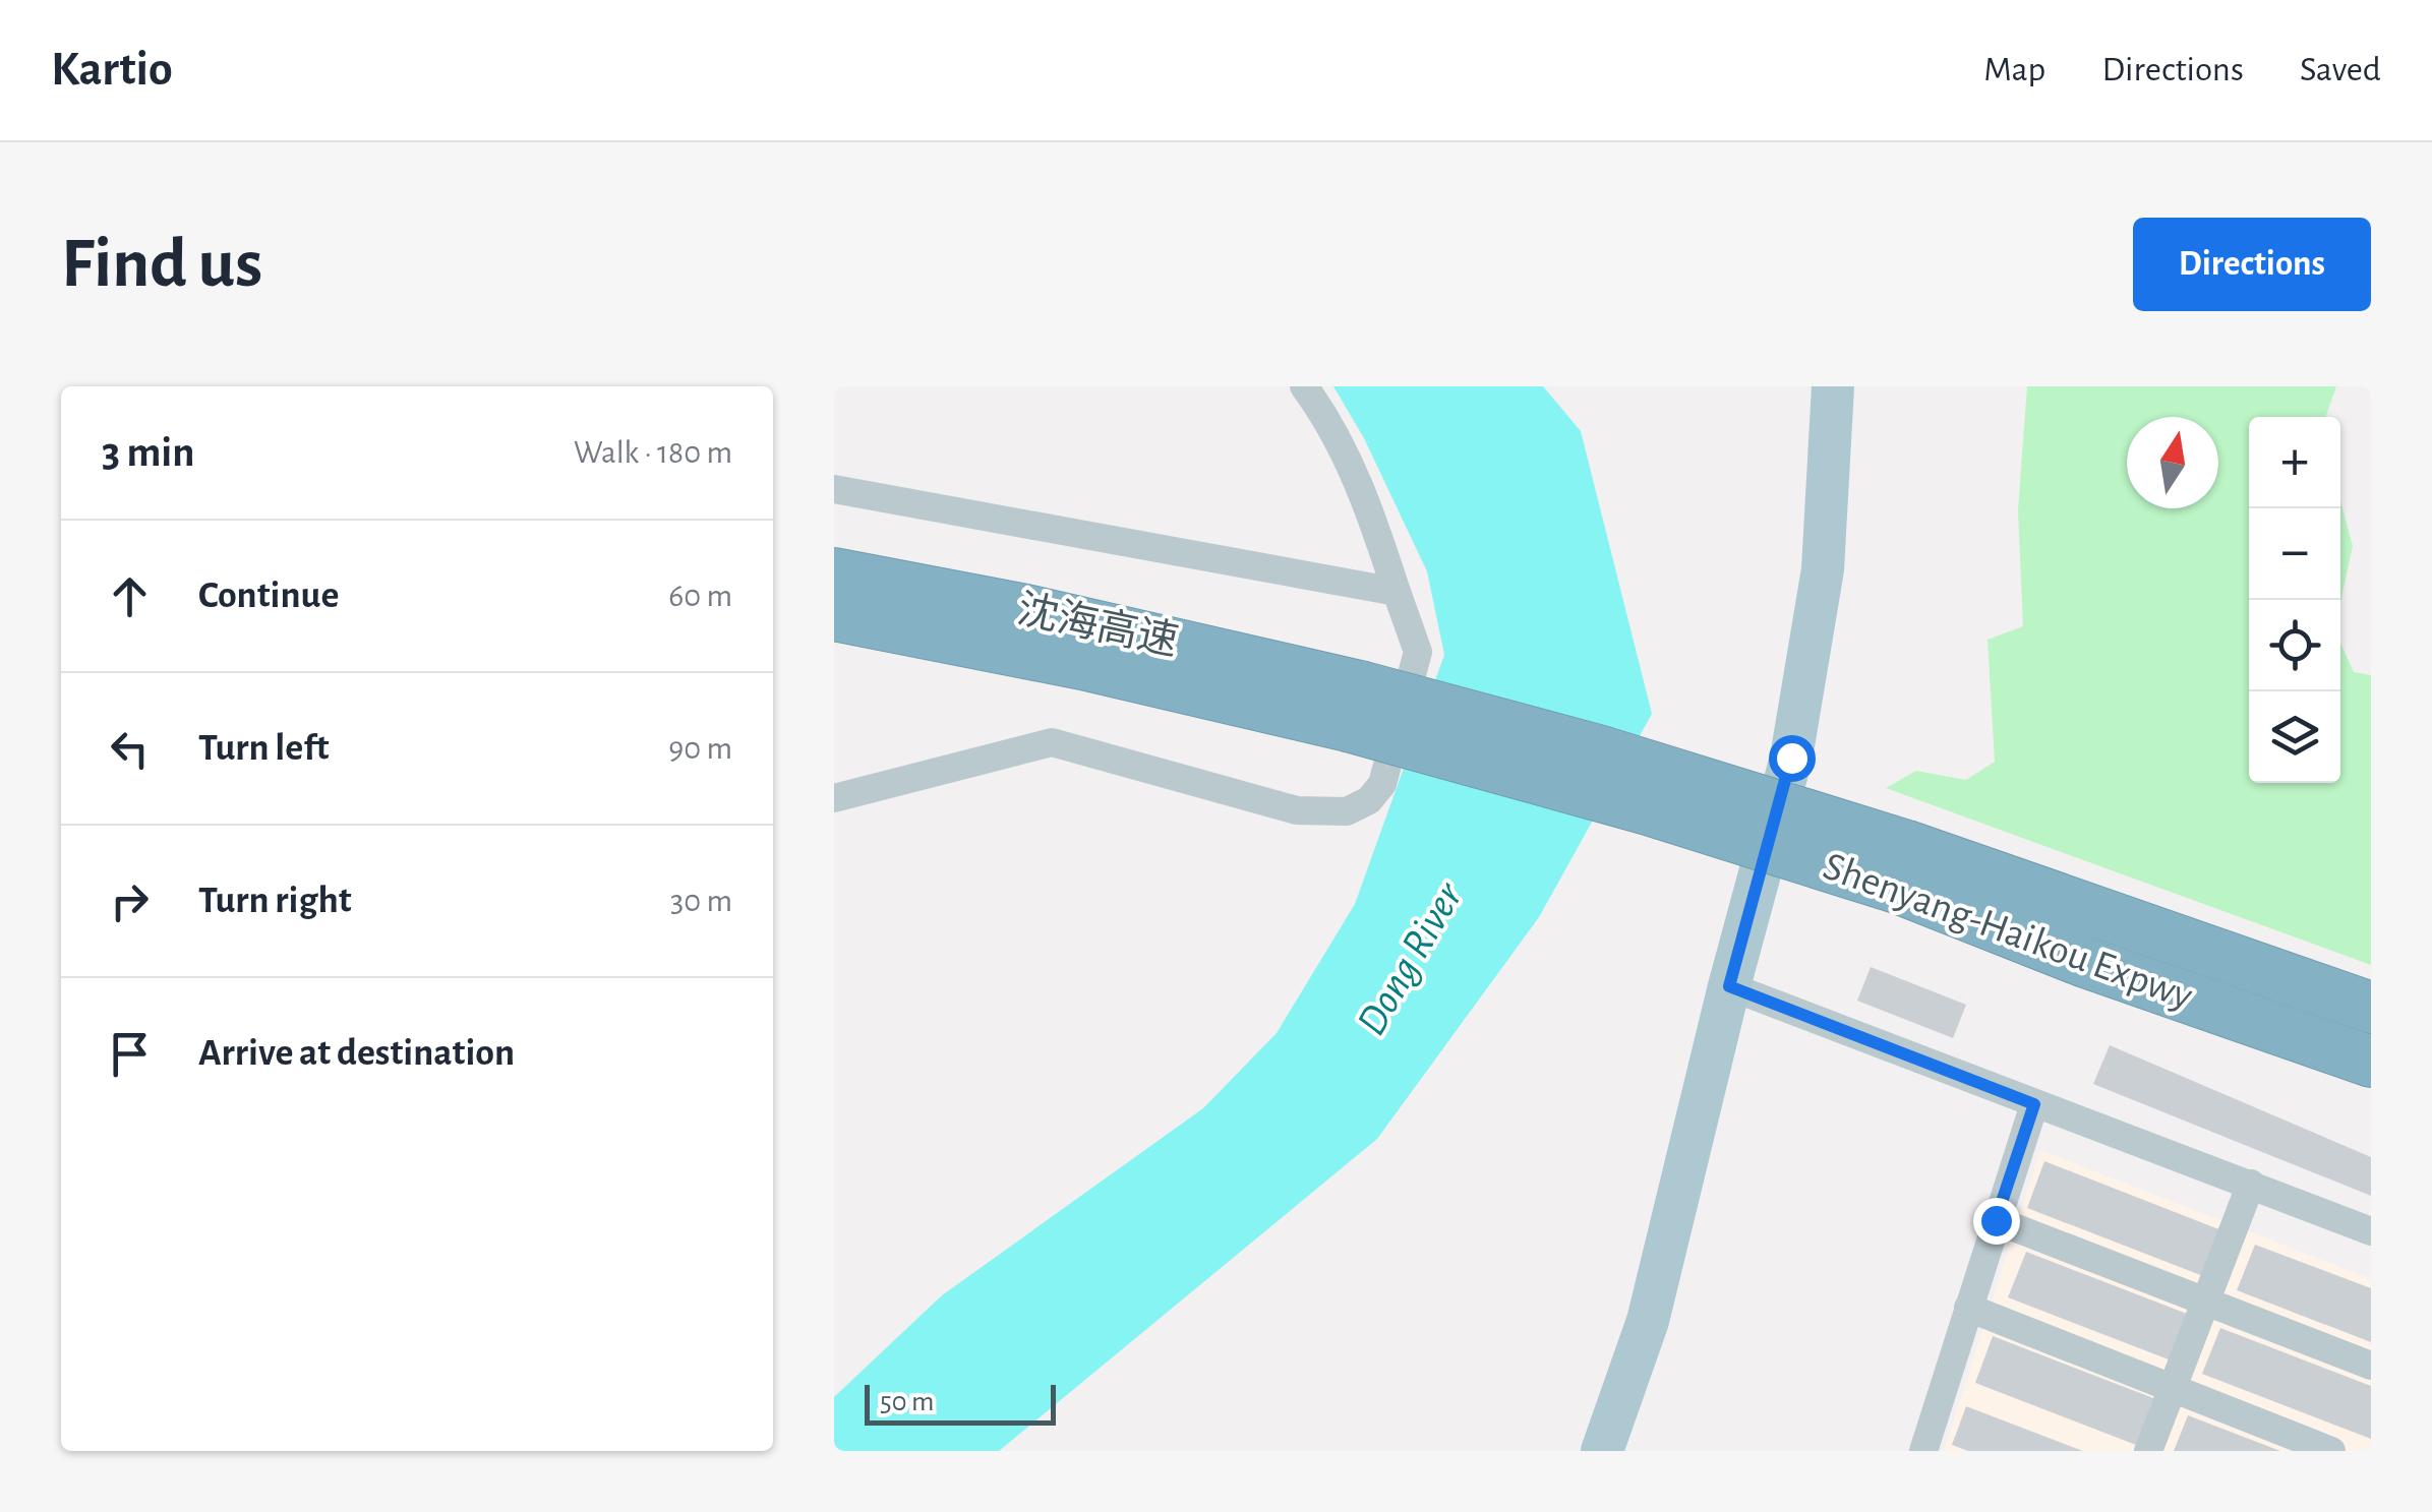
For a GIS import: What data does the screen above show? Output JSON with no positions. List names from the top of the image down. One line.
{"streets":{"highway":["沈海高速","Shenyang-Haikou Expwy"]},"crossings":[["沈海高速","Shenyang-Haikou Expwy"]],"water":["Dong River"],"scale_bar":"50 m","north":"top","page":{"header":"Kartio","nav":["Map","Directions","Saved"],"buttons":"Directions","title":"Find us","heading":["3 min","Walk · 180 m"],"map_buttons":["+","−"],"list":[["Continue","60 m"],["Turn left","90 m"],["Turn right","30 m"],"Arrive at destination"],"scale":"50 m"}}
